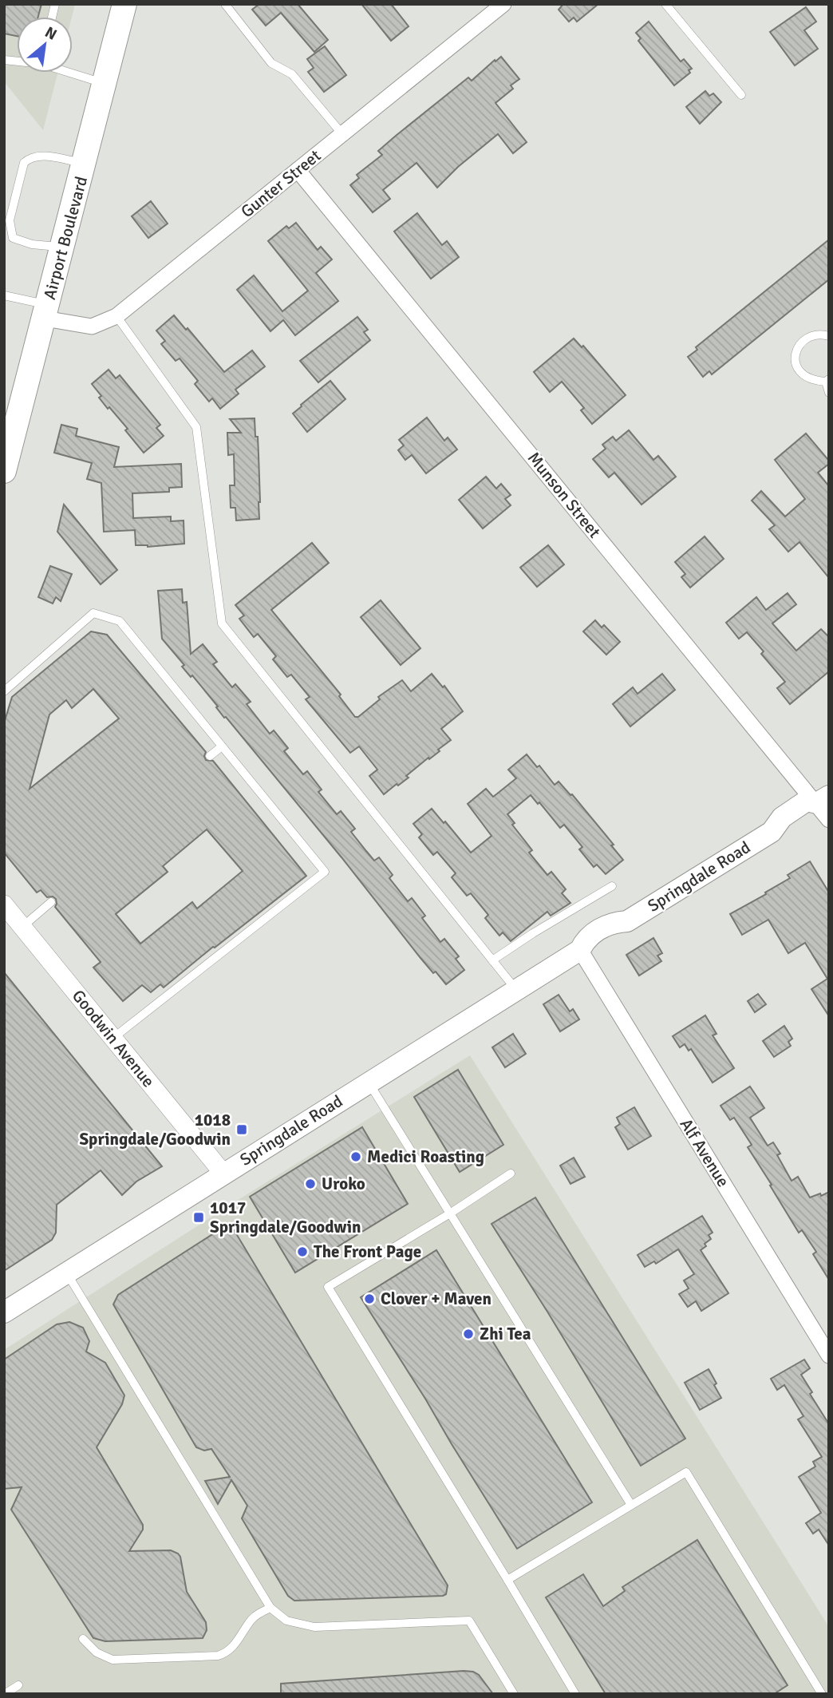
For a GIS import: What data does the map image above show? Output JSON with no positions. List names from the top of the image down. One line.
{"streets":{"main road":["Airport Boulevard","Springdale Road"],"street":["Gunter Street","Munson Street","Goodwin Avenue","Alf Avenue"]},"crossings":[["Gunter Street","Airport Boulevard"],["Gunter Street","Munson Street"],["Munson Street","Springdale Road"],["Springdale Road","Goodwin Avenue"],["Springdale Road","Alf Avenue"]],"places":{"transit":["1018 Springdale/Goodwin","1017 Springdale/Goodwin"],"other":["Medici Roasting","Uroko","The Front Page","Clover + Maven","Zhi Tea"]},"north":"top right"}
